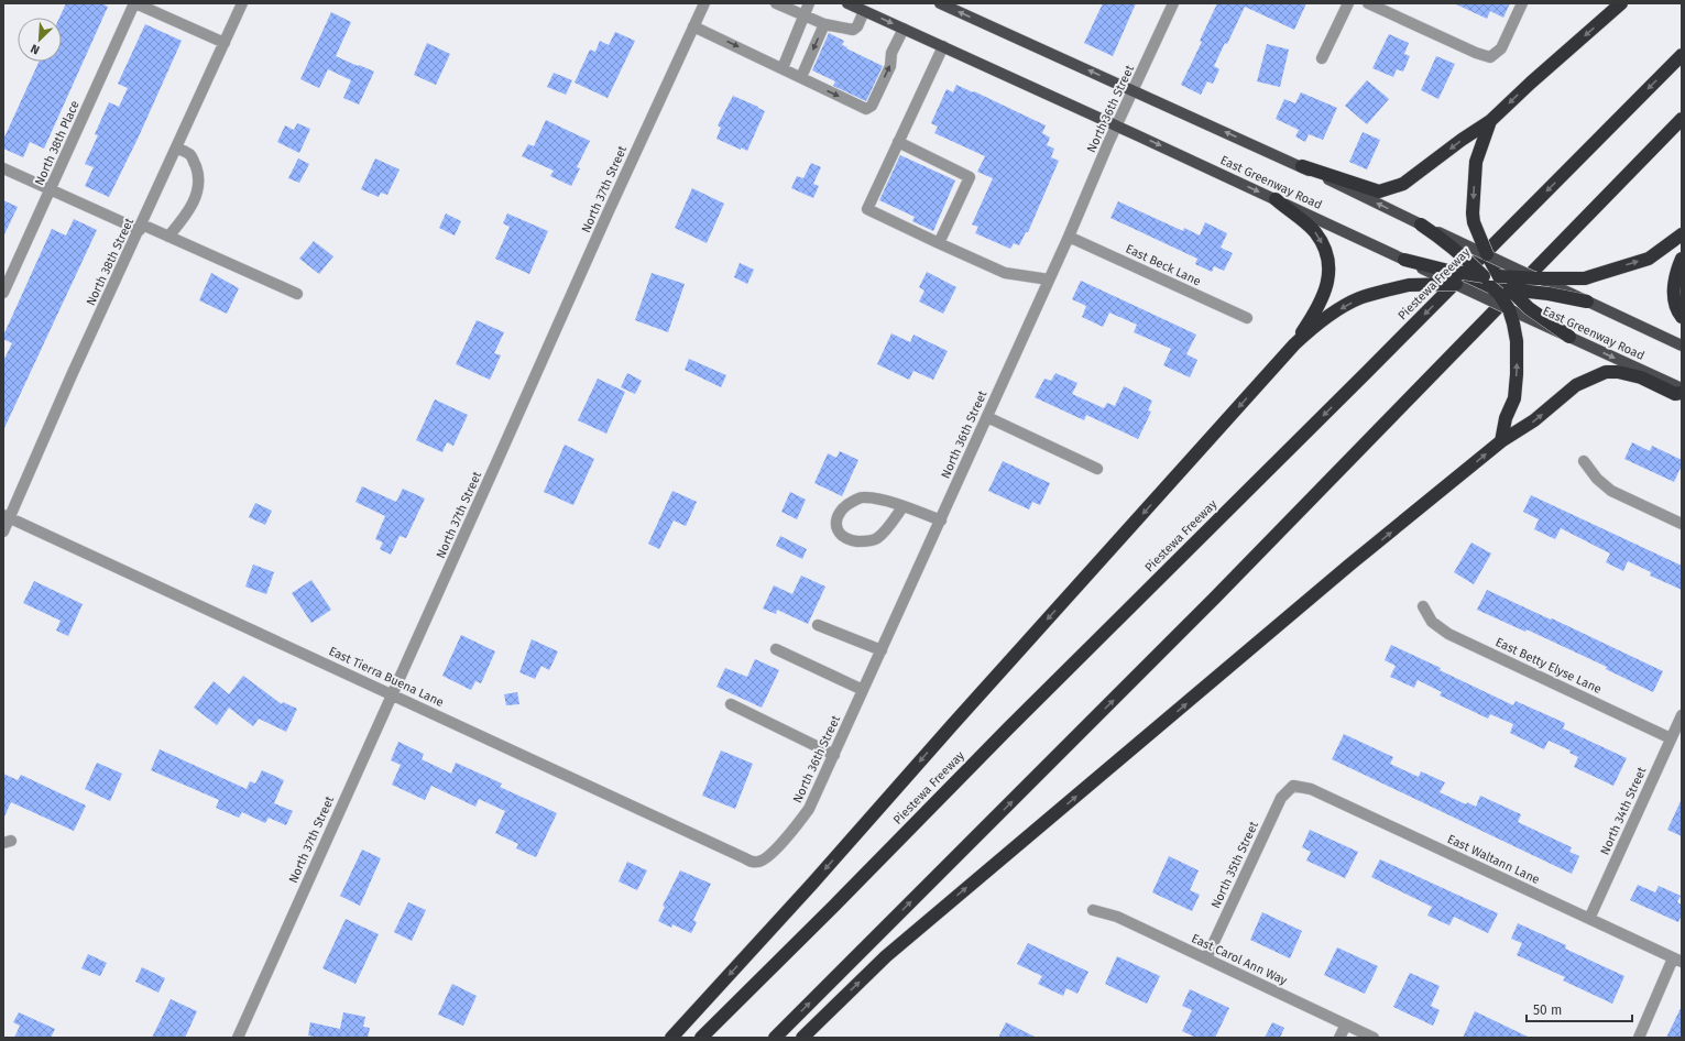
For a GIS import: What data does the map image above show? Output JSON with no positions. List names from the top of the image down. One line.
{"streets":{"highway":["Piestewa Freeway"],"main road":["East Greenway Road"],"street":["North 36th Street","North 38th Place","North 37th Street","North 38th Street","East Beck Lane","East Betty Elyse Lane","East Tierra Buena Lane","North 34th Street","East Waltann Lane","North 35th Street","East Carol Ann Way"]},"crossings":[["North 36th Street","East Greenway Road"],["North 36th Street","East Beck Lane"],["North 36th Street","East Tierra Buena Lane"],["North 37th Street","East Tierra Buena Lane"],["North 38th Street","East Tierra Buena Lane"],["East Betty Elyse Lane","North 34th Street"],["North 34th Street","East Waltann Lane"],["East Waltann Lane","North 35th Street"],["North 35th Street","East Carol Ann Way"]],"scale_bar":"50 m","north":"bottom left"}
